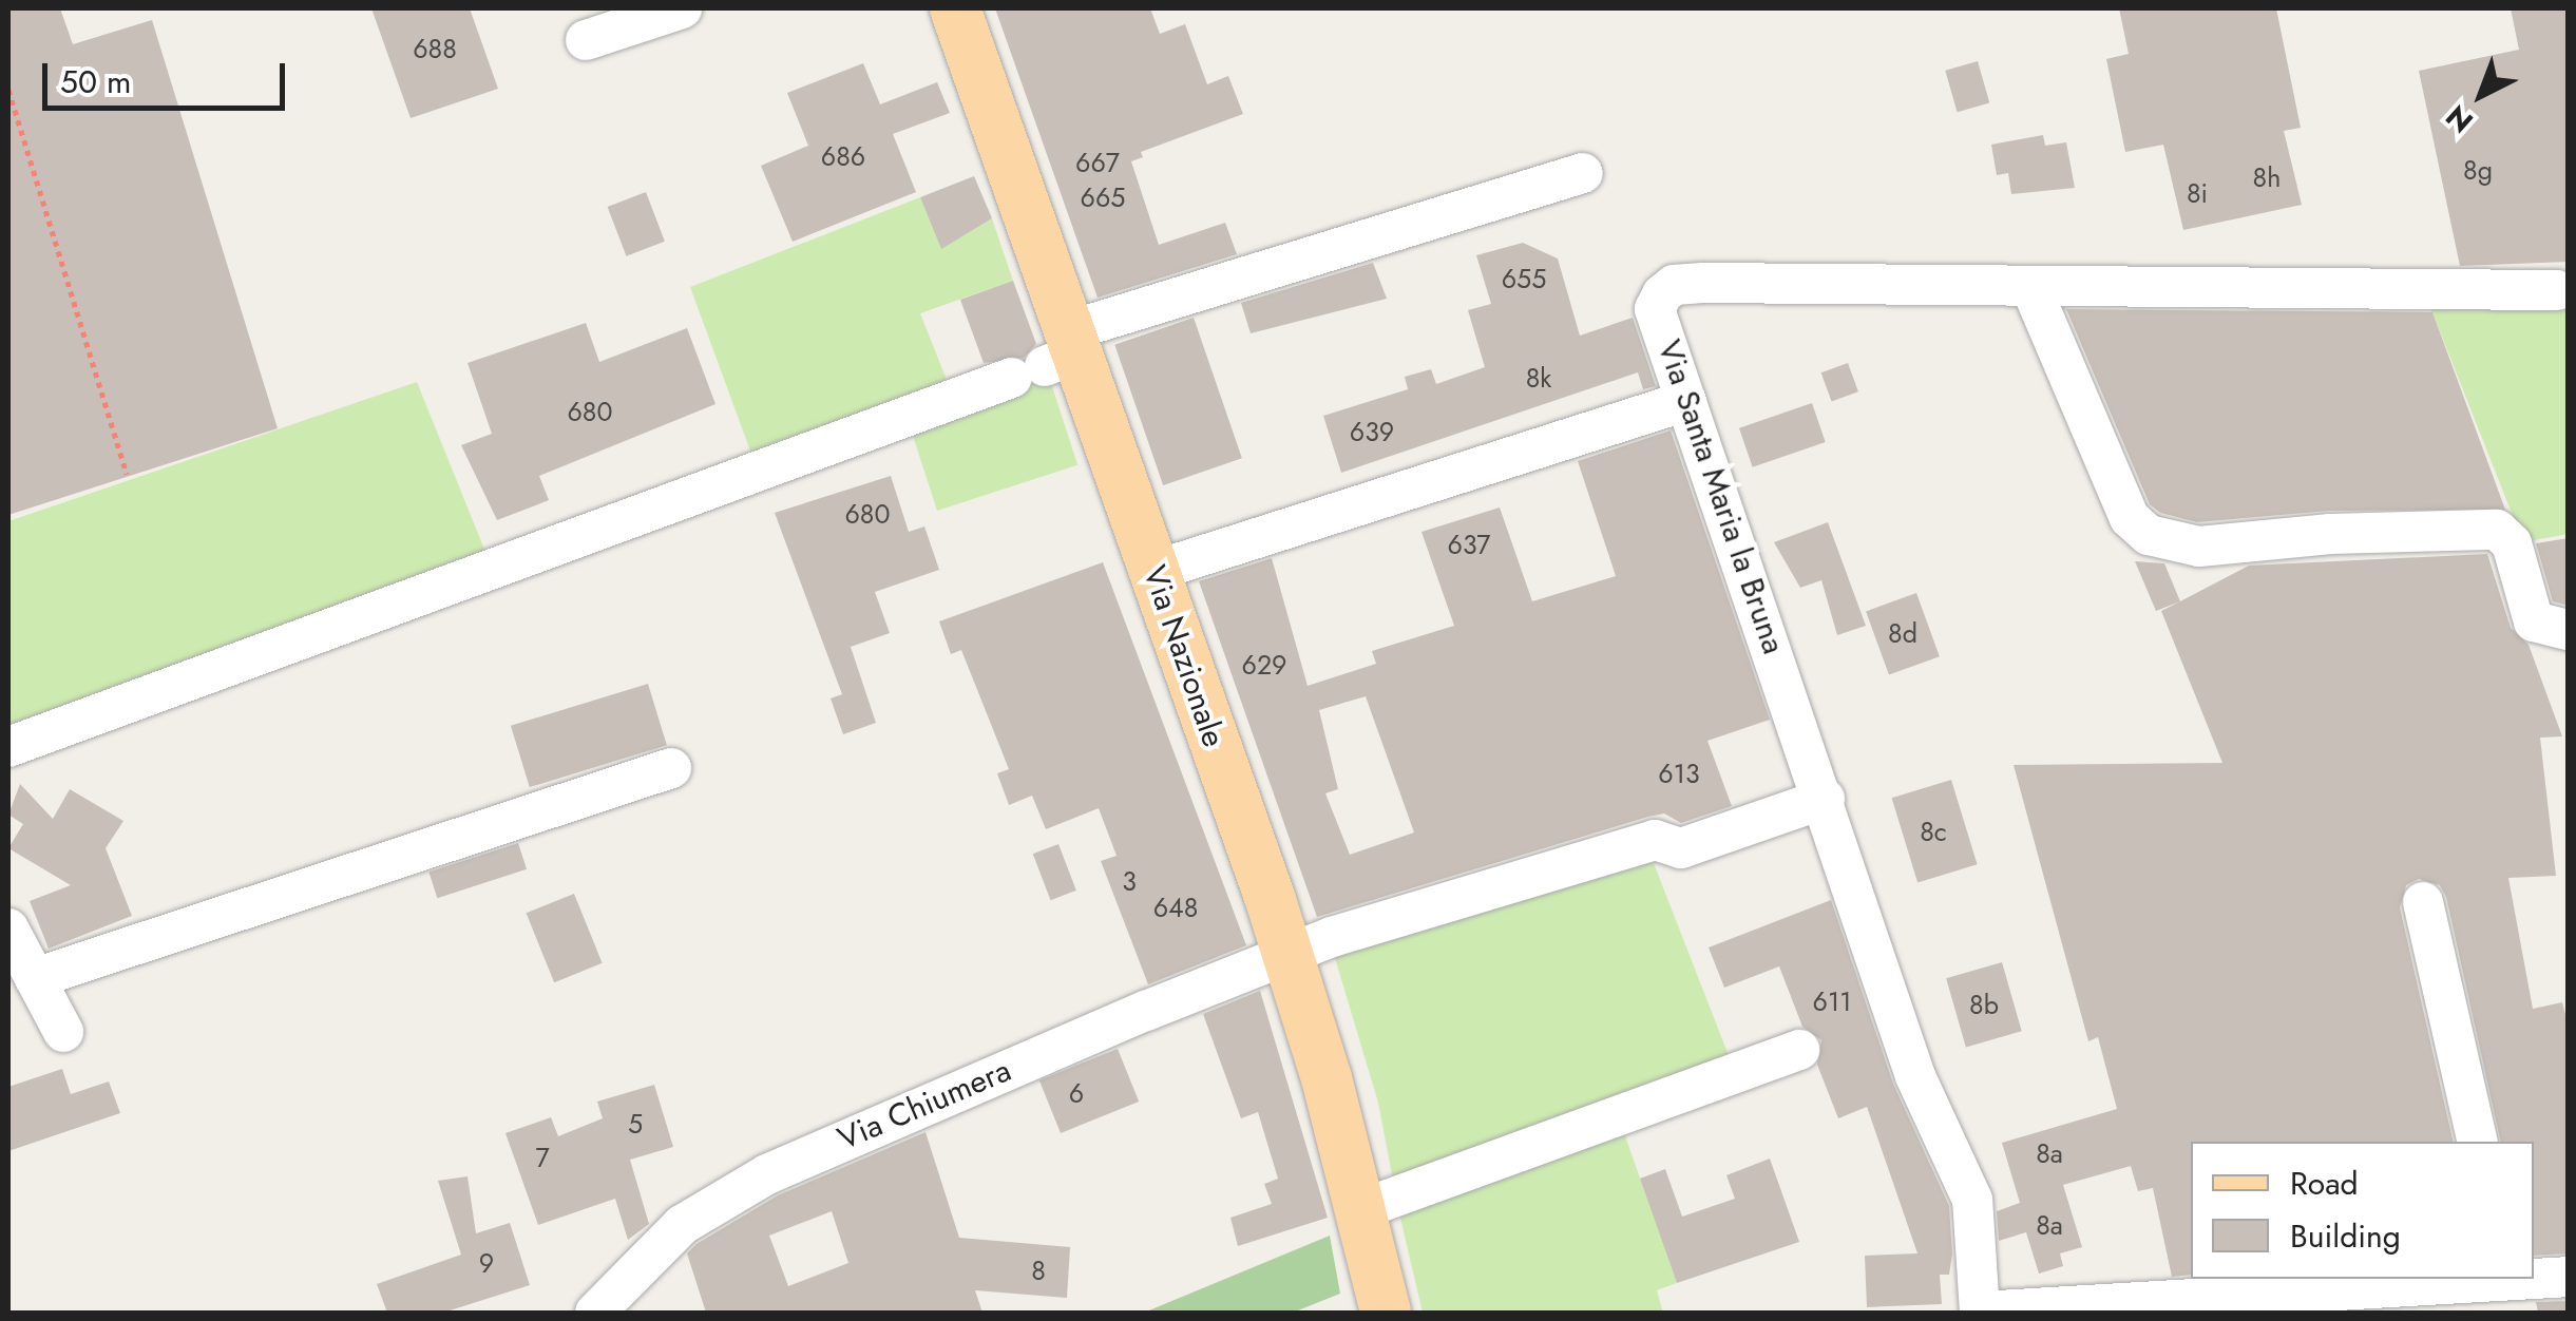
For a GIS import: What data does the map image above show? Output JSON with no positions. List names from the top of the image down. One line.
{"streets":{"main road":["Via Nazionale"],"street":["Via Santa Maria la Bruna","Via Chiumera"]},"crossings":[["Via Santa Maria la Bruna","Via Chiumera"],["Via Nazionale","Via Chiumera"]],"house_numbers":["688","686","667","8g","8h","8i","665","655","8k","680","639","680","637","8d","629","613","8c","3","648","611","8b","6","5","8a","7","8a","9","8"],"legend":["Road","Building"],"scale_bar":"50 m","north":"bottom left"}
